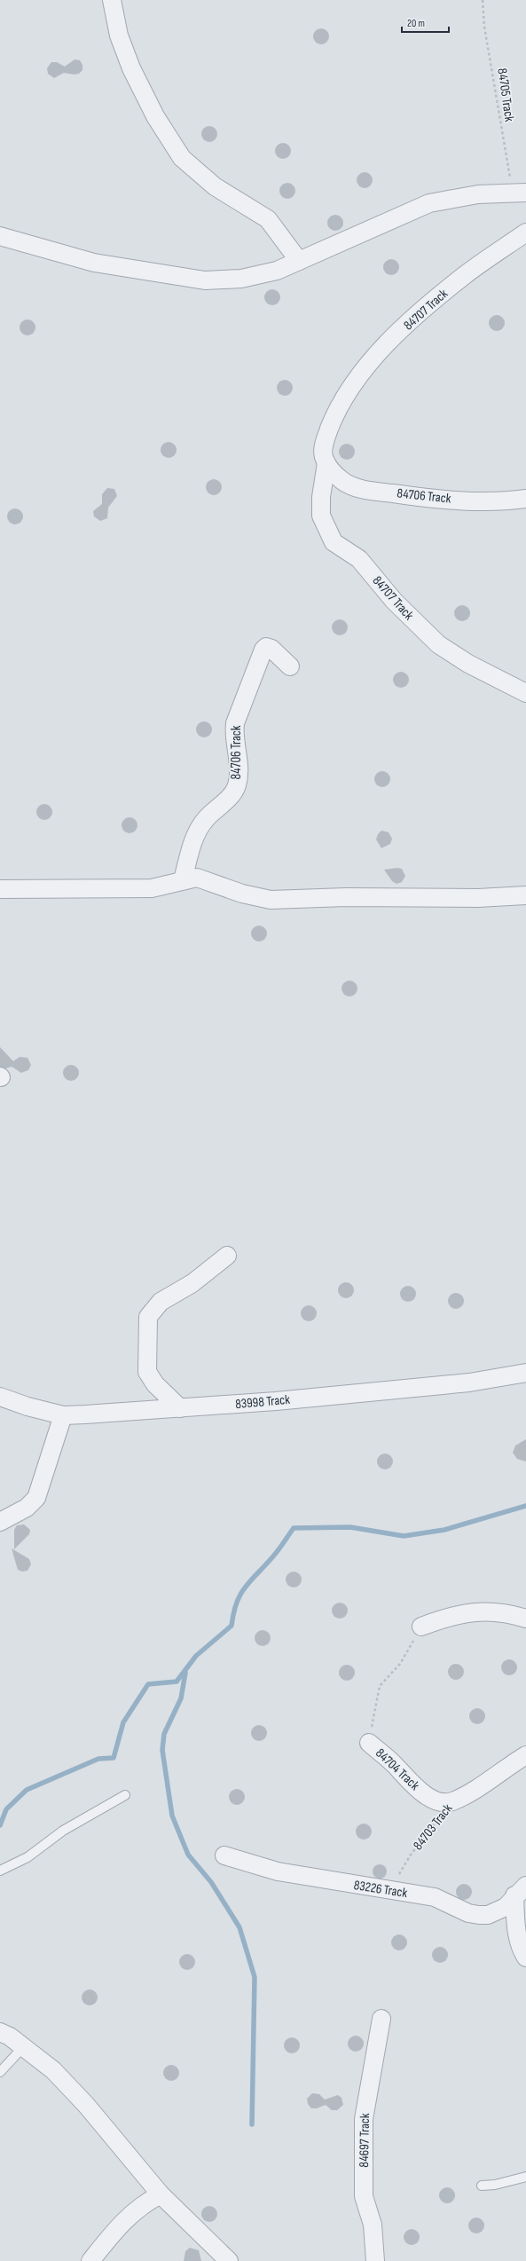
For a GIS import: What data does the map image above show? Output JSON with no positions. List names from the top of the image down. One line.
{"streets":{"street":["84707 Track","84706 Track","83998 Track","84704 Track","84703 Track","83226 Track","84697 Track"],"path":["84705 Track"]},"crossings":[["84707 Track","84706 Track"],["84704 Track","84703 Track"],["84703 Track","83226 Track"]],"scale_bar":"20 m"}
